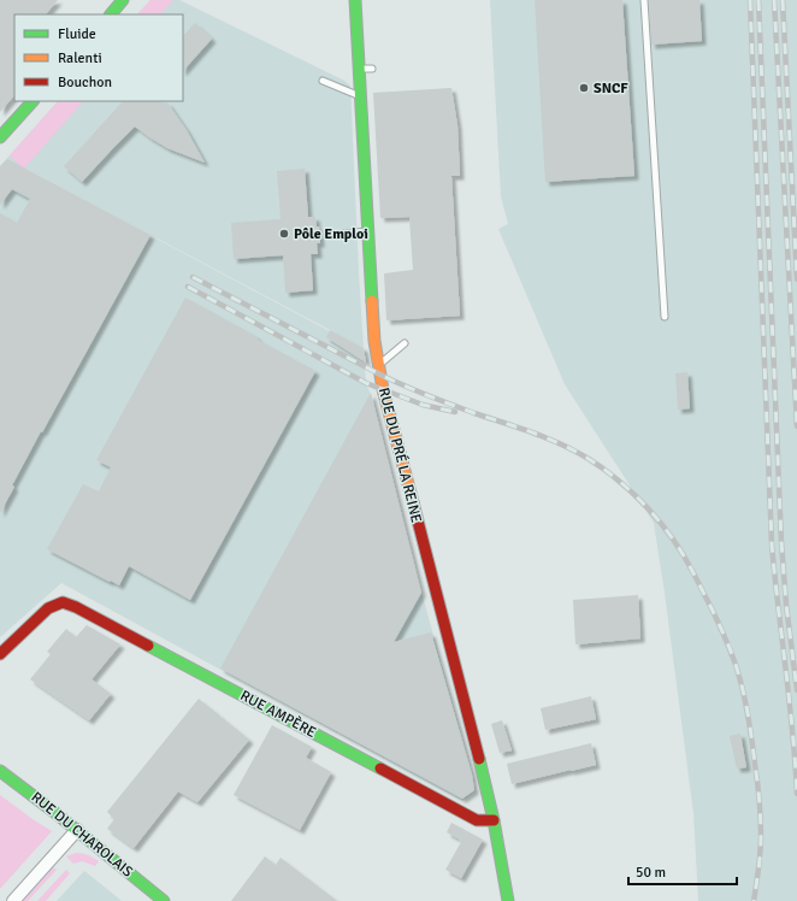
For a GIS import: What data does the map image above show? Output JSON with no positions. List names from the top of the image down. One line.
{"streets":{"main road":["RUE DU PRÉ LA REINE","RUE AMPÈRE","RUE DU CHAROLAIS"]},"crossings":[["RUE DU PRÉ LA REINE","RUE AMPÈRE"]],"places":["SNCF","Pôle Emploi"],"legend":["Fluide","Ralenti","Bouchon"],"scale_bar":"50 m"}
